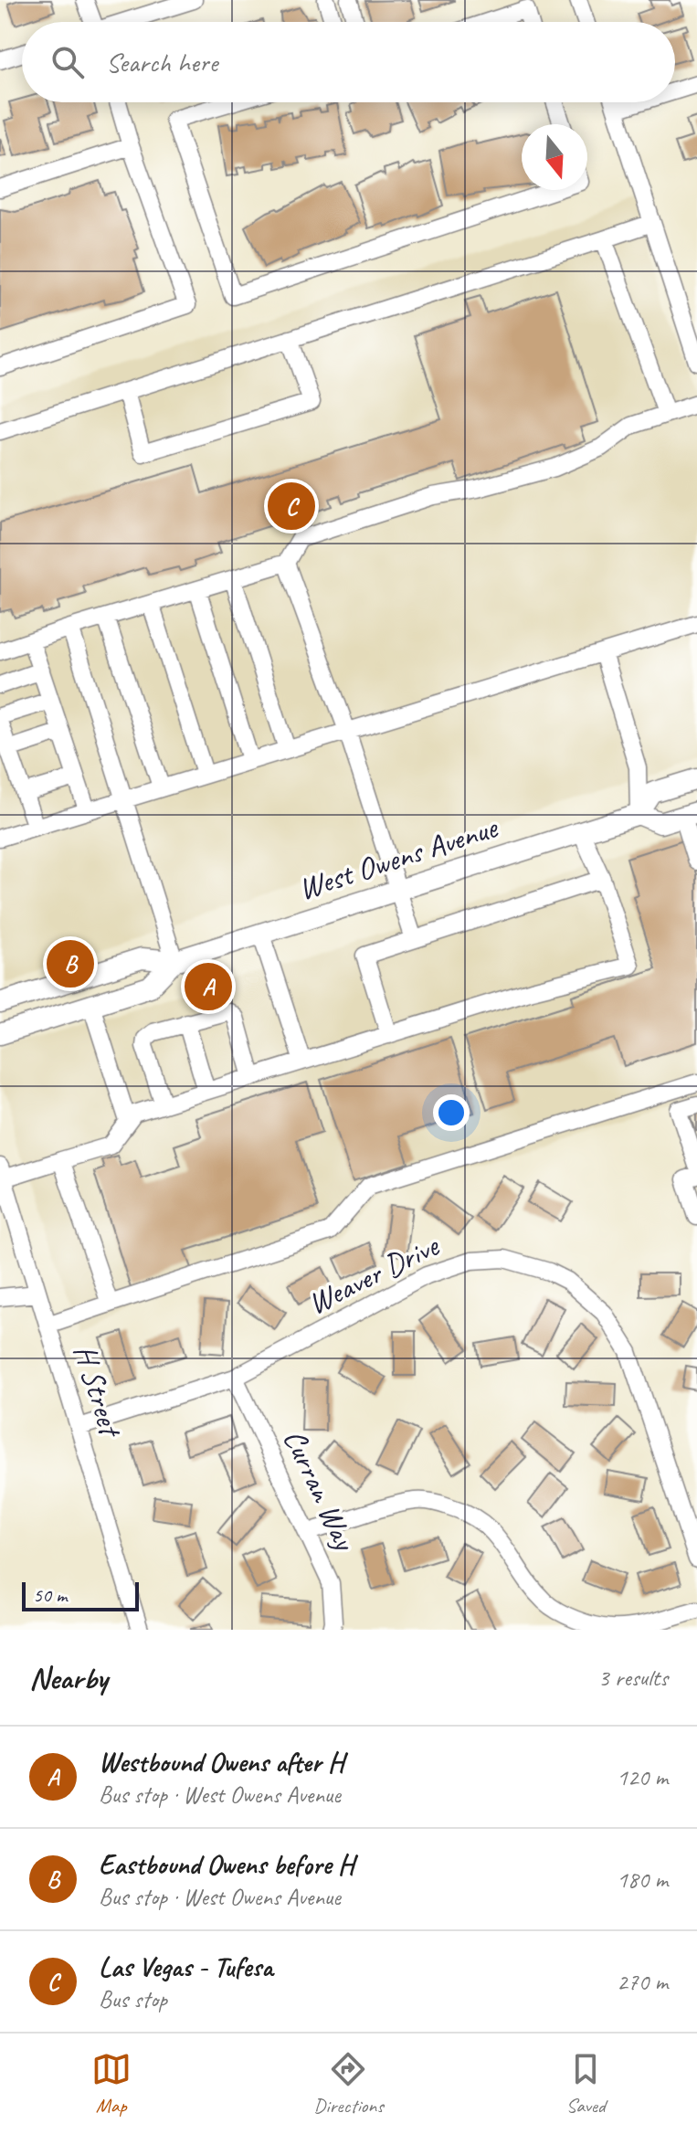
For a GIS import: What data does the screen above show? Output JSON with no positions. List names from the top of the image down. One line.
{"streets":{"main road":["West Owens Avenue"],"street":["Weaver Drive","H Street","Curran Way"]},"crossings":[["Weaver Drive","H Street"],["Weaver Drive","Curran Way"]],"scale_bar":"50 m","north":"bottom","page":{"search":"Search here","pins":["C","B","A"],"scale":"50 m","heading":["Nearby","3 results"],"list":[{"mark":"A","name":"Westbound Owens after H","note":"Bus stop · West Owens Avenue","value":"120 m"},{"mark":"B","name":"Eastbound Owens before H","note":"Bus stop · West Owens Avenue","value":"180 m"},{"mark":"C","name":"Las Vegas - Tufesa","note":"Bus stop","value":"270 m"}],"nav":["Map","Directions","Saved"]}}
